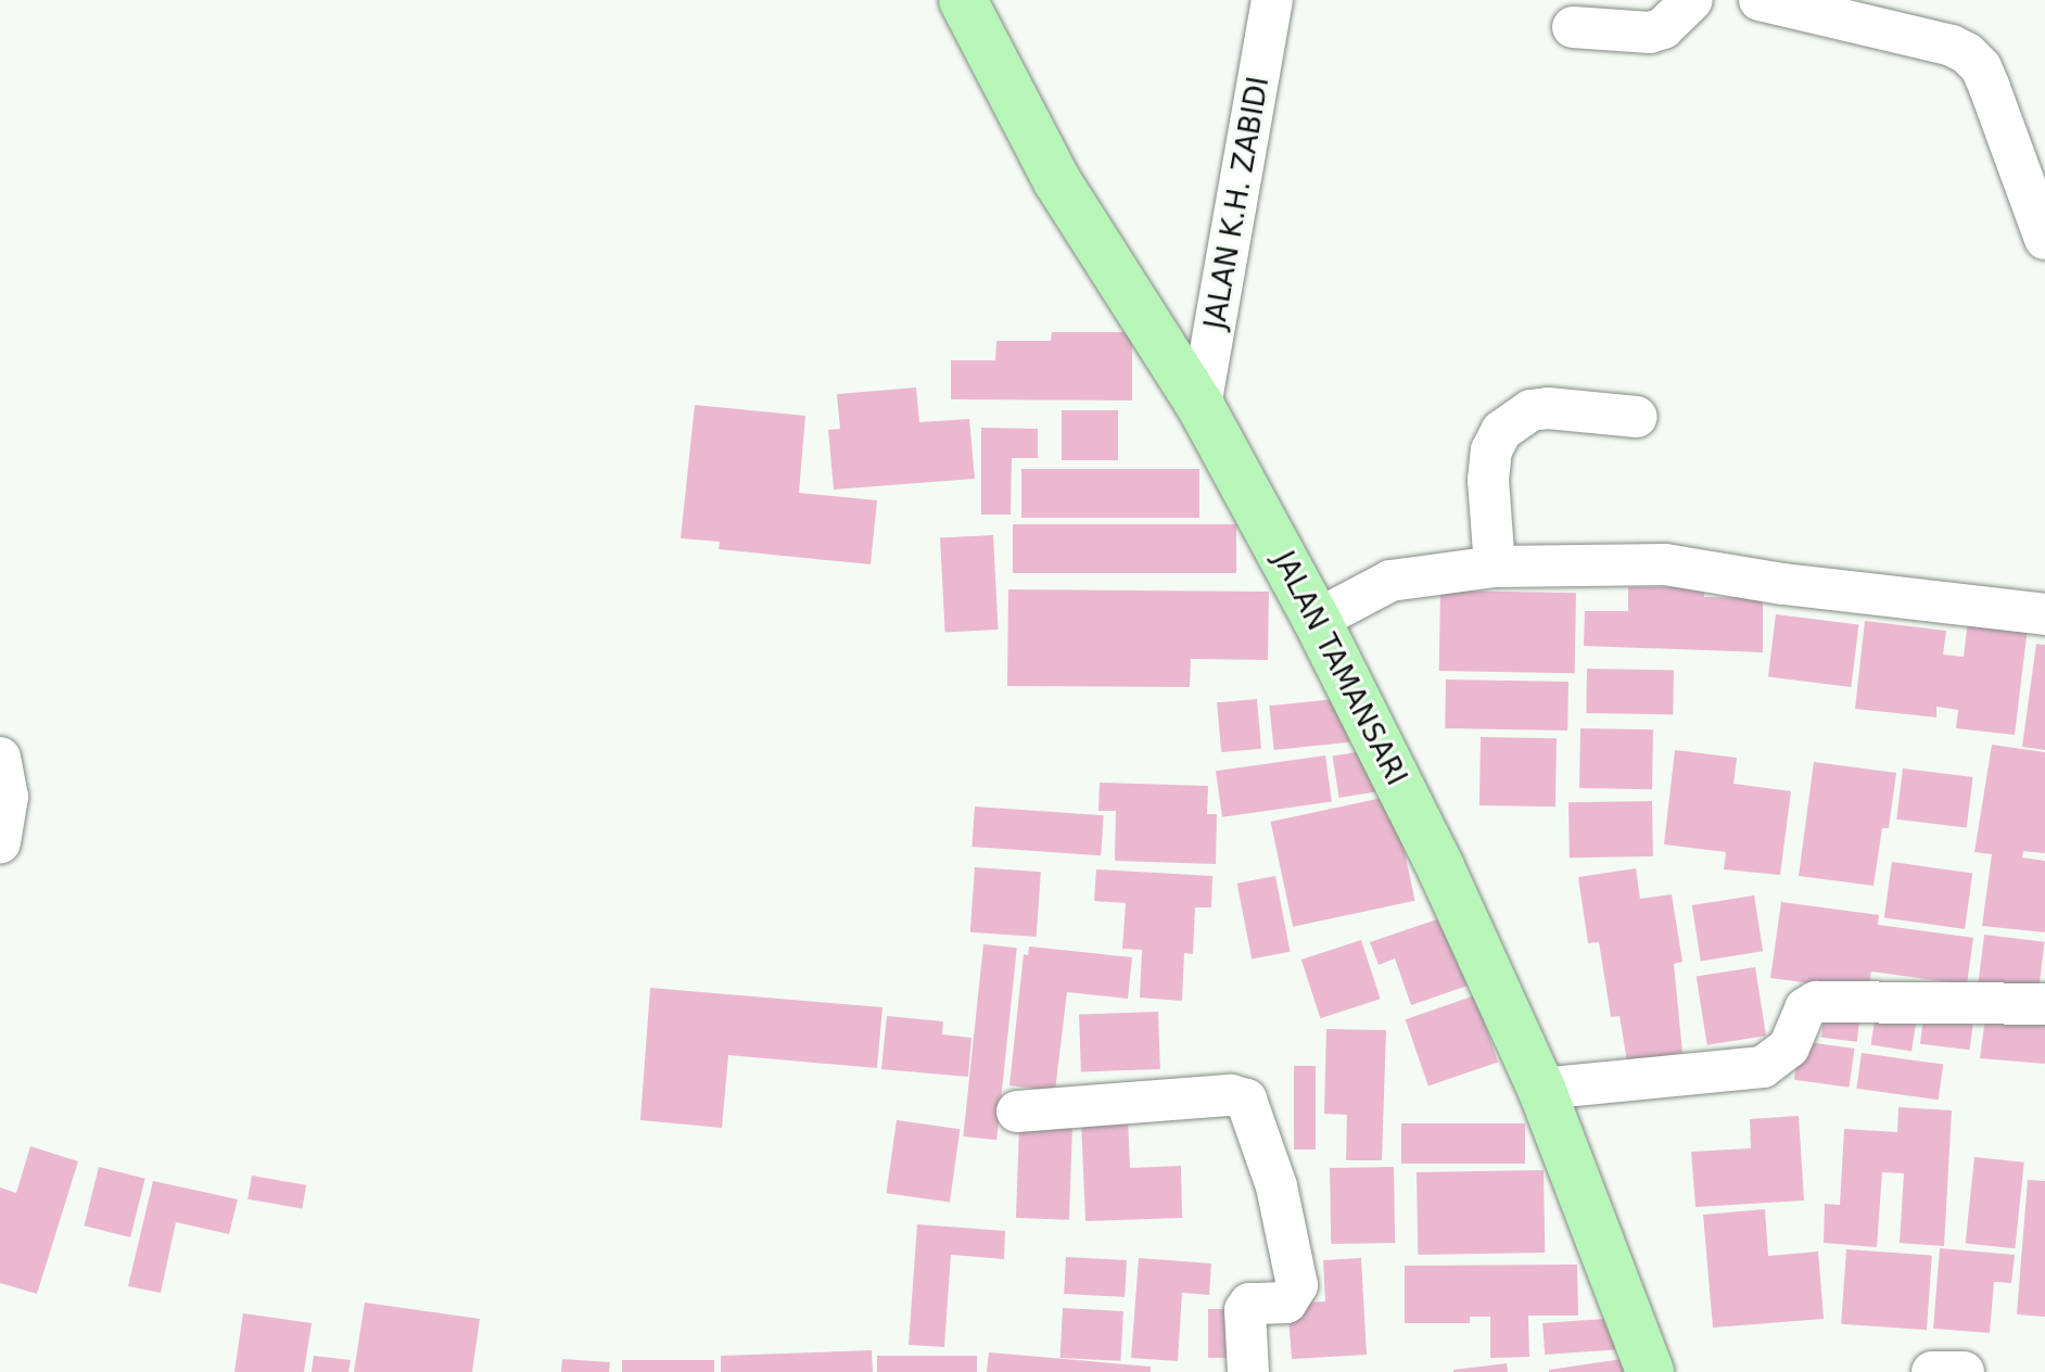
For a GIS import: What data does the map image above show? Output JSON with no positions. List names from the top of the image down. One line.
{"streets":{"main road":["JALAN TAMANSARI"],"street":["JALAN K.H. ZABIDI"]},"crossings":[["JALAN K.H. ZABIDI","JALAN TAMANSARI"]]}
